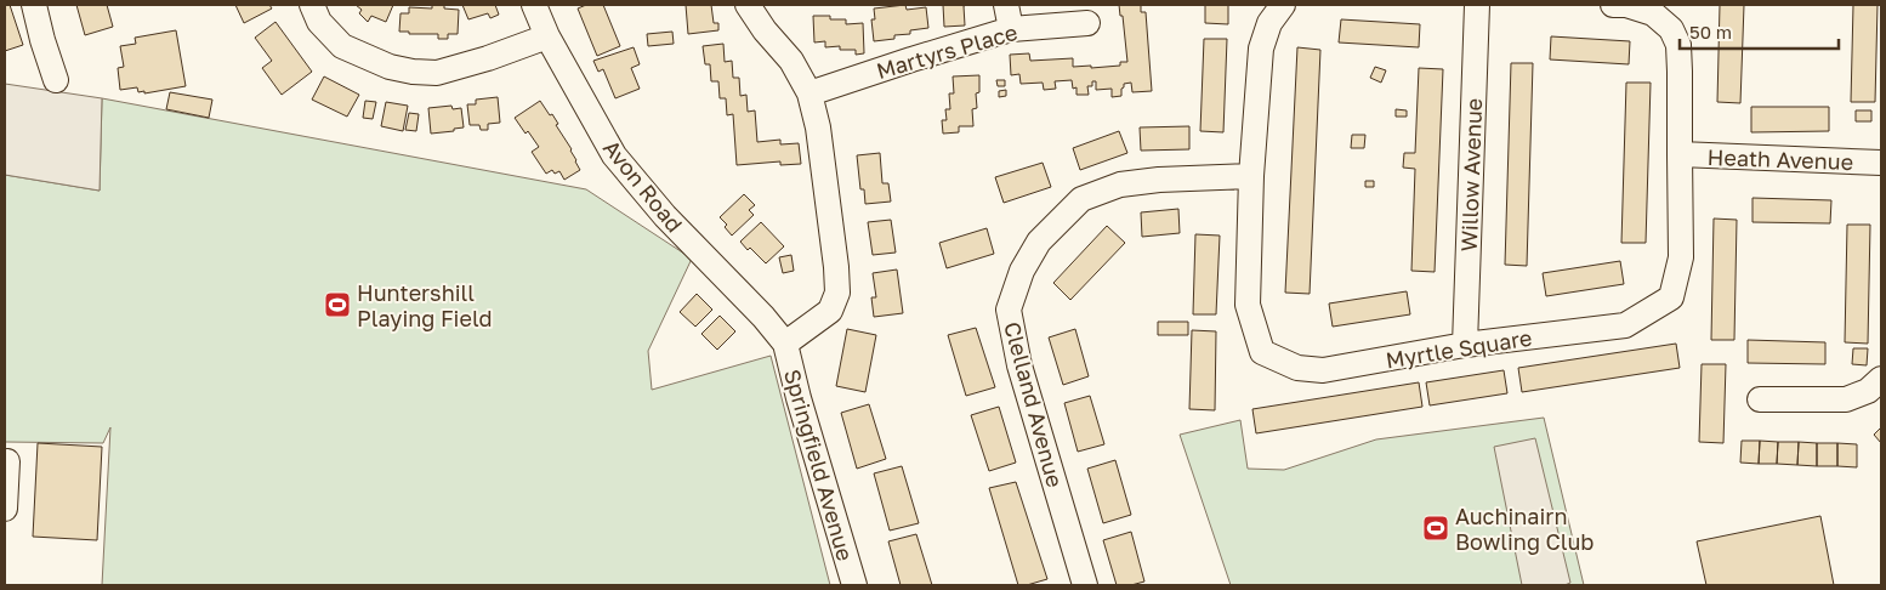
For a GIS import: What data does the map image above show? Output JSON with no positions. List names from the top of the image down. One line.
{"streets":{"street":["Martyrs Place","Heath Avenue","Willow Avenue","Avon Road","Myrtle Square","Clelland Avenue","Springfield Avenue"]},"crossings":[["Heath Avenue","Myrtle Square"],["Willow Avenue","Myrtle Square"],["Avon Road","Springfield Avenue"],["Myrtle Square","Clelland Avenue"]],"places":{"sports":["Huntershill Playing Field","Auchinairn Bowling Club"]},"scale_bar":"50 m"}
